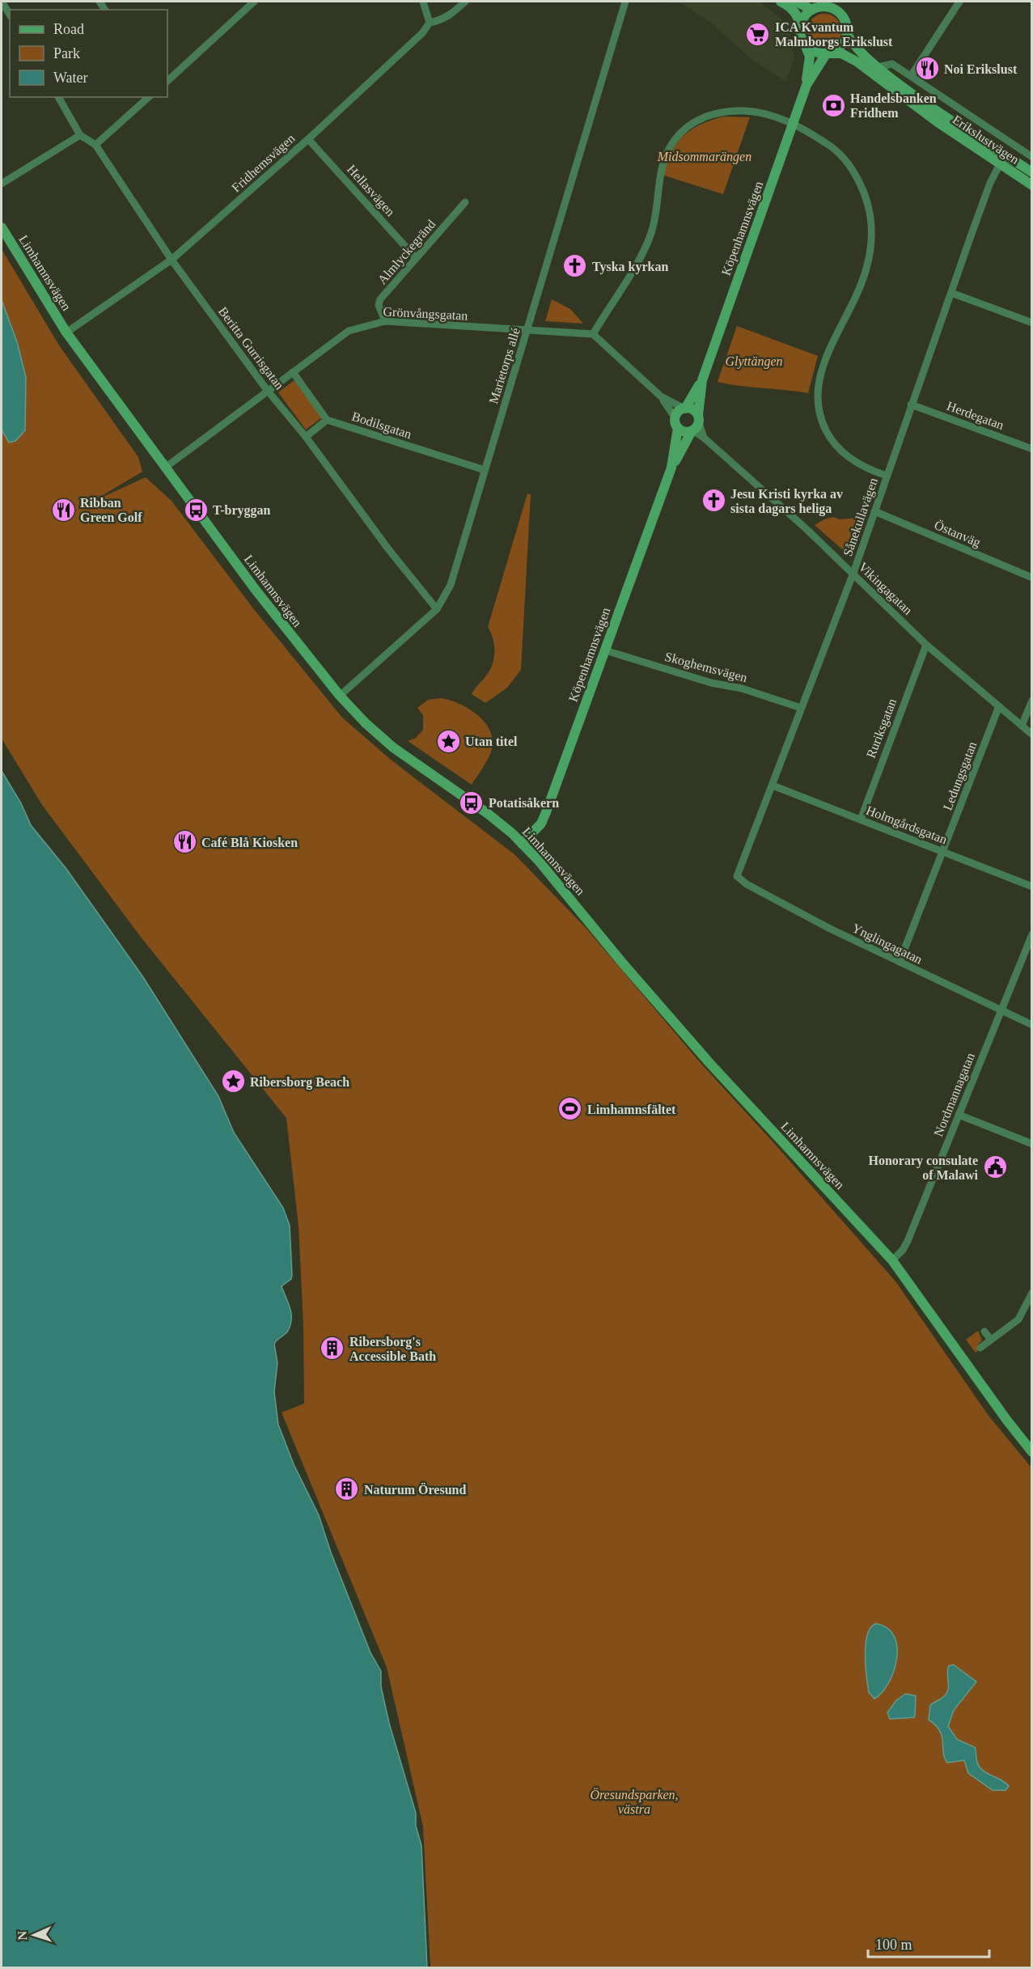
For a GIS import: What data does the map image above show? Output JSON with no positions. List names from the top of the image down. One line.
{"streets":{"street":["Erikslustvägen","Fridhemsvägen","Hellasvägen","Köpenhamnsvägen","Almlyckegränd","Limhamnsvägen","Grönvångsgatan","Beritta Gurrisgatan","Marietorps allé","Herdegatan","Bodilsgatan","Sånekullavägen","Östanväg","Vikingagatan","Skoghemsvägen","Ruriksgatan","Ledungsgatan","Holmgårdsgatan","Ynglingagatan","Nordmannagatan"]},"crossings":[["Erikslustvägen","Köpenhamnsvägen"],["Erikslustvägen","Sånekullavägen"],["Fridhemsvägen","Hellasvägen"],["Fridhemsvägen","Limhamnsvägen"],["Fridhemsvägen","Beritta Gurrisgatan"],["Hellasvägen","Almlyckegränd"],["Köpenhamnsvägen","Limhamnsvägen"],["Köpenhamnsvägen","Vikingagatan"],["Köpenhamnsvägen","Skoghemsvägen"],["Almlyckegränd","Grönvångsgatan"],["Limhamnsvägen","Grönvångsgatan"],["Limhamnsvägen","Marietorps allé"],["Limhamnsvägen","Nordmannagatan"],["Grönvångsgatan","Beritta Gurrisgatan"],["Grönvångsgatan","Marietorps allé"],["Beritta Gurrisgatan","Marietorps allé"],["Marietorps allé","Bodilsgatan"],["Herdegatan","Sånekullavägen"],["Sånekullavägen","Östanväg"],["Sånekullavägen","Vikingagatan"],["Sånekullavägen","Skoghemsvägen"],["Sånekullavägen","Holmgårdsgatan"],["Sånekullavägen","Ynglingagatan"],["Vikingagatan","Ruriksgatan"],["Vikingagatan","Ledungsgatan"],["Ruriksgatan","Holmgårdsgatan"],["Ledungsgatan","Holmgårdsgatan"],["Ledungsgatan","Ynglingagatan"],["Ynglingagatan","Nordmannagatan"]],"parks":["Midsommarängen","Glyttängen","Öresundsparken, västra"],"places":{"supermarket":["ICA Kvantum Malmborgs Erikslust"],"restaurant":["Noi Erikslust","Ribban Green Golf","Café Blå Kiosken"],"bank":["Handelsbanken Fridhem"],"church":["Tyska kyrkan","Jesu Kristi kyrka av sista dagars heliga"],"bus stop":["T-bryggan","Potatisåkern"],"place":["Utan titel","Ribersborg Beach"],"sports":["Limhamnsfältet"],"public building":["Honorary consulate of Malawi"],"building":["Ribersborg's Accessible Bath","Naturum Öresund"]},"legend":["Road","Park","Water"],"scale_bar":"100 m","north":"left"}
